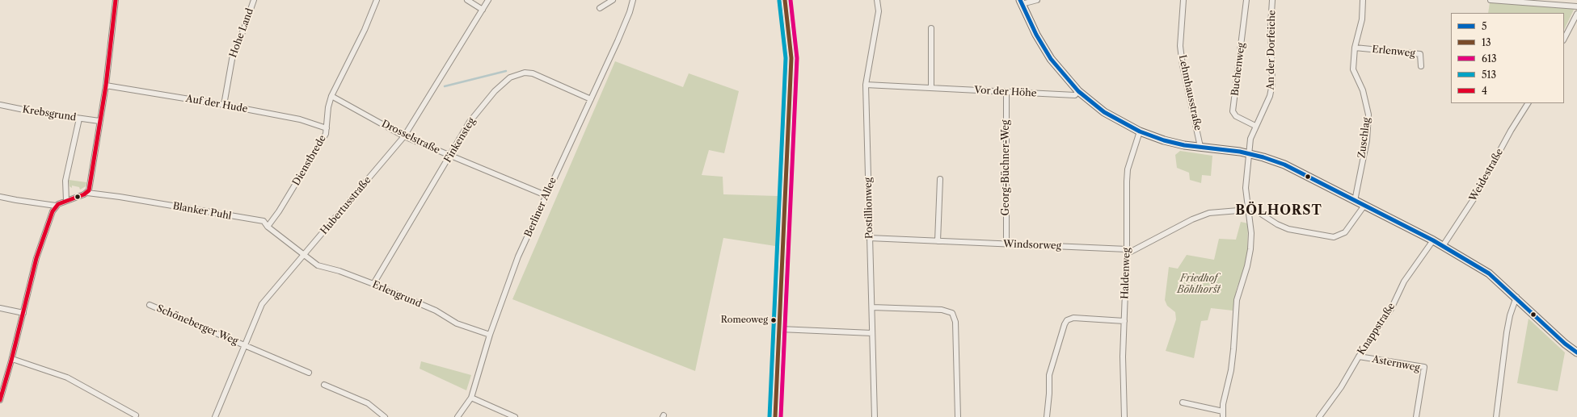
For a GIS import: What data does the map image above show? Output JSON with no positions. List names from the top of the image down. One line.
{"streets":{"street":["Hohe Land","An der Dorfeiche","Erlenweg","Buchenweg","Vor der Höhe","Lehmhausstraße","Auf der Hude","Krebsgrund","Drosselstraße","Zuschlag","Finkensteg","Dienstbrede","Georg-Büchner-Weg","Weidestraße","Hubertusstraße","Berliner Allee","Postillionweg","Blanker Puhl","Windsorweg","Haldenweg","Erlengrund","Schöneberger Weg","Knappstraße","Asternweg"]},"crossings":[["Hohe Land","Auf der Hude"],["An der Dorfeiche","Buchenweg"],["An der Dorfeiche","Windsorweg"],["Erlenweg","Zuschlag"],["Vor der Höhe","Georg-Büchner-Weg"],["Vor der Höhe","Postillionweg"],["Auf der Hude","Dienstbrede"],["Drosselstraße","Finkensteg"],["Drosselstraße","Dienstbrede"],["Drosselstraße","Hubertusstraße"],["Drosselstraße","Berliner Allee"],["Finkensteg","Berliner Allee"],["Finkensteg","Erlengrund"],["Dienstbrede","Blanker Puhl"],["Georg-Büchner-Weg","Windsorweg"],["Hubertusstraße","Blanker Puhl"],["Hubertusstraße","Erlengrund"],["Hubertusstraße","Schöneberger Weg"],["Berliner Allee","Erlengrund"],["Postillionweg","Windsorweg"],["Blanker Puhl","Erlengrund"],["Windsorweg","Haldenweg"],["Knappstraße","Asternweg"]],"districts":["BÖLHORST"],"parks":["Friedhof Böhlhorst"],"places":["Romeoweg"],"lines":["transit line 5","transit line 13","transit line 613","transit line 4","transit line 513"],"legend":["5","13","613","513","4"]}
